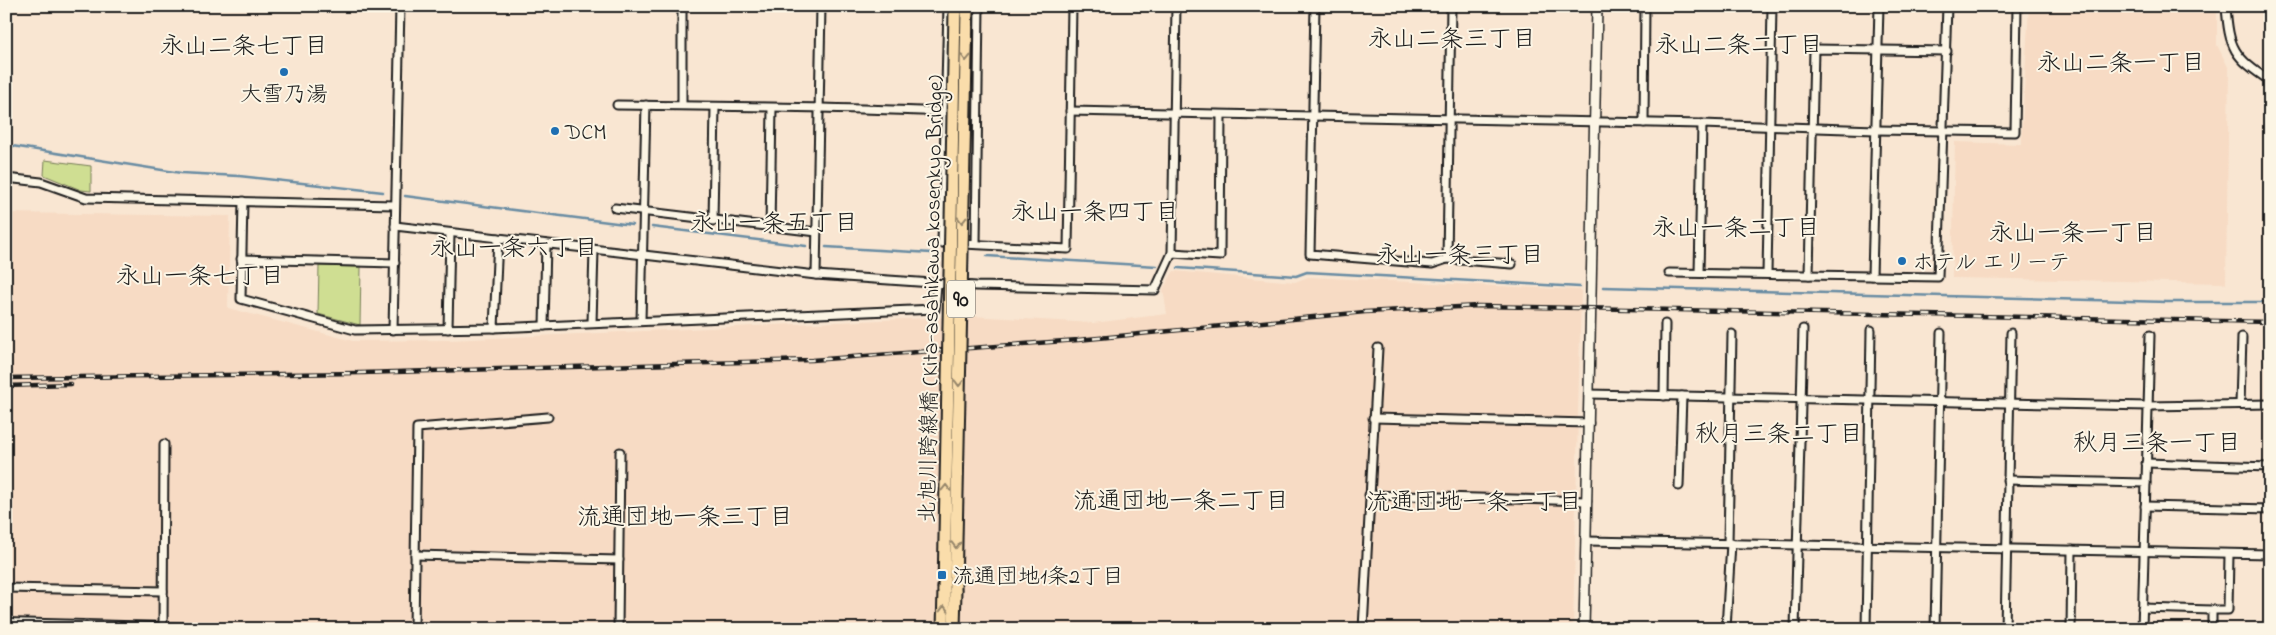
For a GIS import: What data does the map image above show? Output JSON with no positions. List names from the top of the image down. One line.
{"streets":{"main road":["北旭川跨線橋 (Kita-asahikawa kosenkyo Bridge)","90"]},"crossings":[["北旭川跨線橋 (Kita-asahikawa kosenkyo Bridge)","90"]],"districts":["永山二条三丁目","永山二条二丁目","永山二条七丁目","永山二条一丁目","永山一条四丁目","永山一条五丁目","永山一条二丁目","永山一条一丁目","永山一条六丁目","永山一条三丁目","永山一条七丁目","秋月三条二丁目","秋月三条一丁目","流通団地一条二丁目","流通団地一条一丁目","流通団地一条三丁目"],"places":{"other":["大雪乃湯","DCM","ホテル エリーテ"],"transit":["流通団地1条2丁目"]}}
